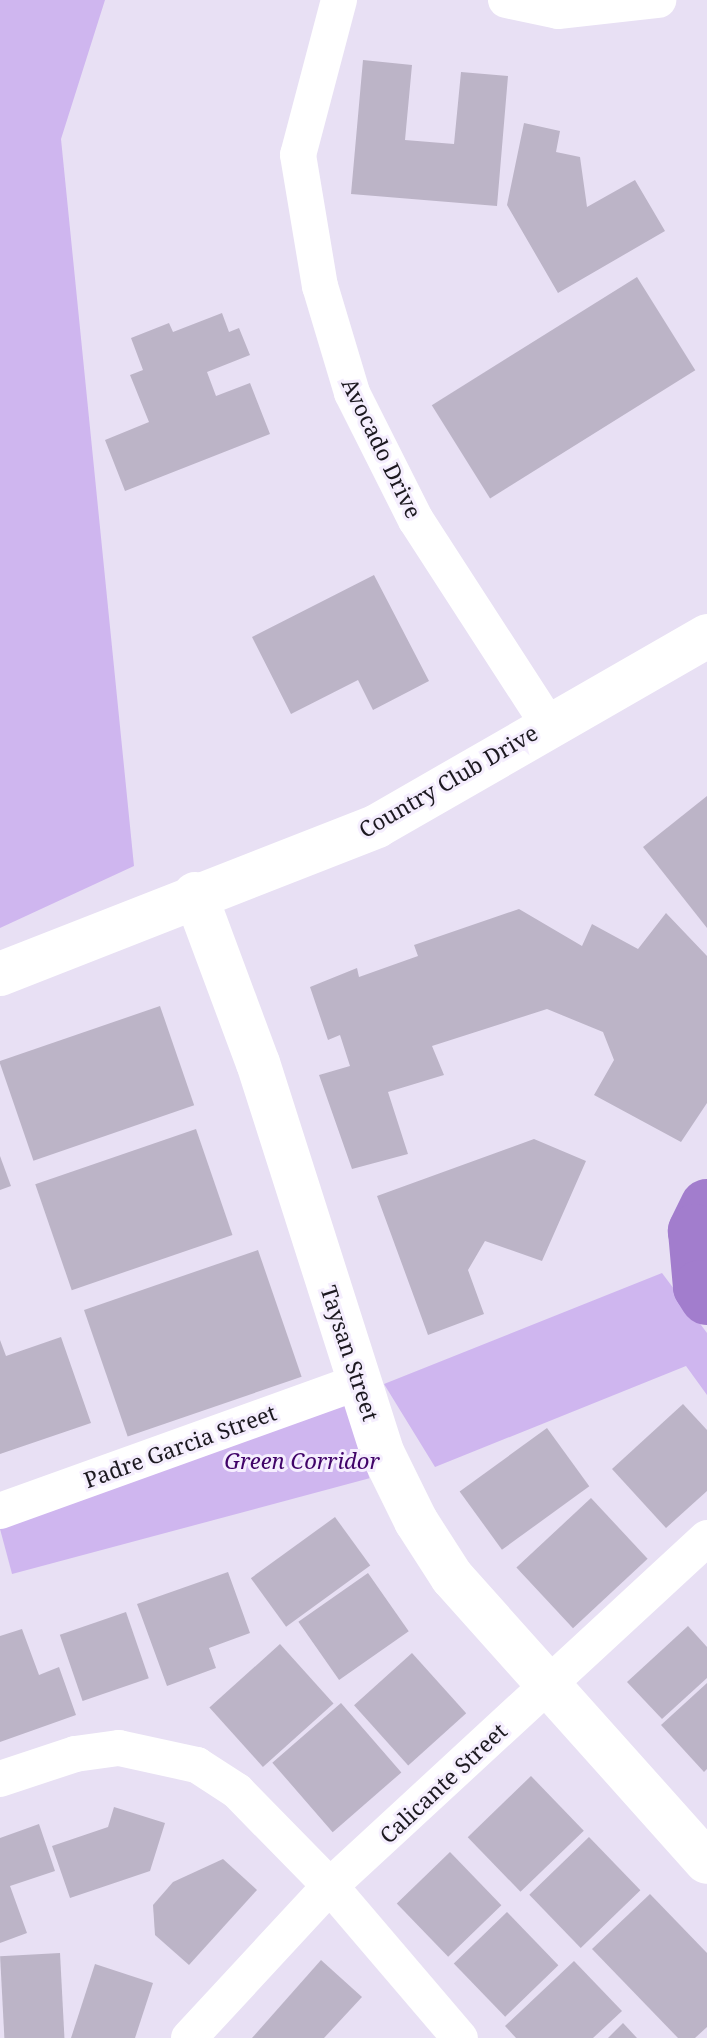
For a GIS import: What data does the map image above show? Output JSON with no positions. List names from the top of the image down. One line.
{"streets":{"street":["Avocado Drive","Country Club Drive","Taysan Street","Padre Garcia Street","Calicante Street"]},"crossings":[["Avocado Drive","Country Club Drive"],["Country Club Drive","Taysan Street"],["Taysan Street","Padre Garcia Street"],["Taysan Street","Calicante Street"]],"parks":["Green Corridor"]}
